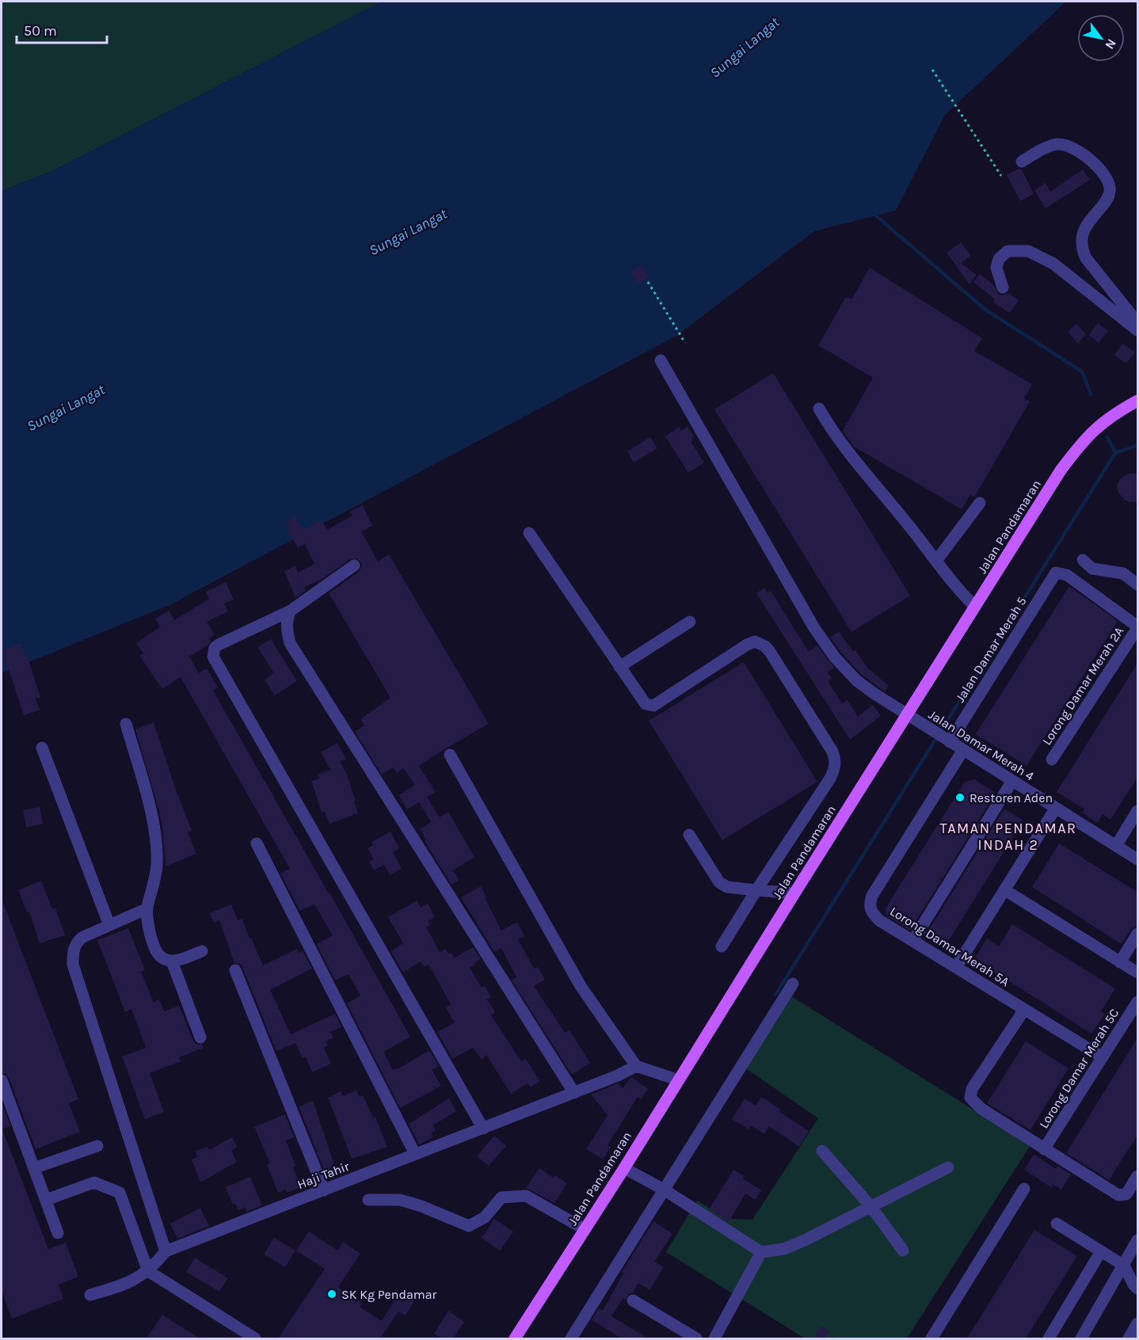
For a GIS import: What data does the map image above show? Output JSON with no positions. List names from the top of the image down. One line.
{"streets":{"main road":["Jalan Pandamaran"],"street":["Jalan Damar Merah 5","Lorong Damar Merah 2A","Jalan Damar Merah 4","Lorong Damar Merah 5A","Lorong Damar Merah 5C","Haji Tahir"]},"crossings":[["Jalan Pandamaran","Jalan Damar Merah 4"],["Jalan Damar Merah 5","Lorong Damar Merah 2A"],["Jalan Damar Merah 5","Jalan Damar Merah 4"],["Jalan Damar Merah 4","Lorong Damar Merah 5A"],["Lorong Damar Merah 5A","Lorong Damar Merah 5C"]],"districts":["TAMAN PENDAMAR INDAH 2"],"water":["Sungai Langat"],"places":["Restoren Aden","SK Kg Pendamar"],"scale_bar":"50 m","north":"bottom right"}
